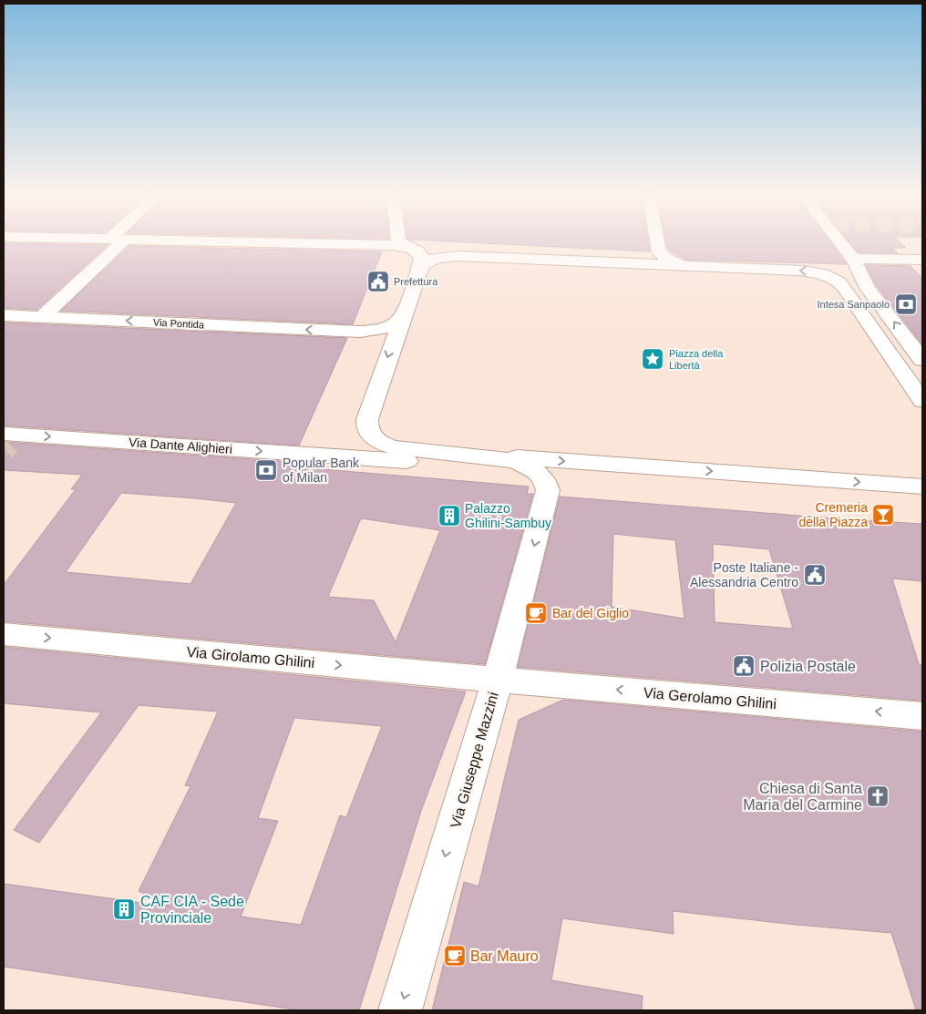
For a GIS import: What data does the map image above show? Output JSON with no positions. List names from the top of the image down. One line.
{"streets":{"street":["Via Pontida","Via Dante Alighieri","Via Girolamo Ghilini","Via Gerolamo Ghilini","Via Giuseppe Mazzini"]},"crossings":[["Via Dante Alighieri","Via Giuseppe Mazzini"],["Via Girolamo Ghilini","Via Gerolamo Ghilini"],["Via Girolamo Ghilini","Via Giuseppe Mazzini"],["Via Gerolamo Ghilini","Via Giuseppe Mazzini"]],"one_way":["Via Giuseppe Mazzini"],"places":{"public building":["Prefettura","Poste Italiane - Alessandria Centro","Polizia Postale"],"bank":["Intesa Sanpaolo","Popular Bank of Milan"],"place":["Piazza della Libertà"],"bar":["Cremeria della Piazza"],"building":["Palazzo Ghilini-Sambuy","CAF CIA - Sede Provinciale"],"cafe":["Bar del Giglio","Bar Mauro"],"church":["Chiesa di Santa Maria del Carmine"]}}
